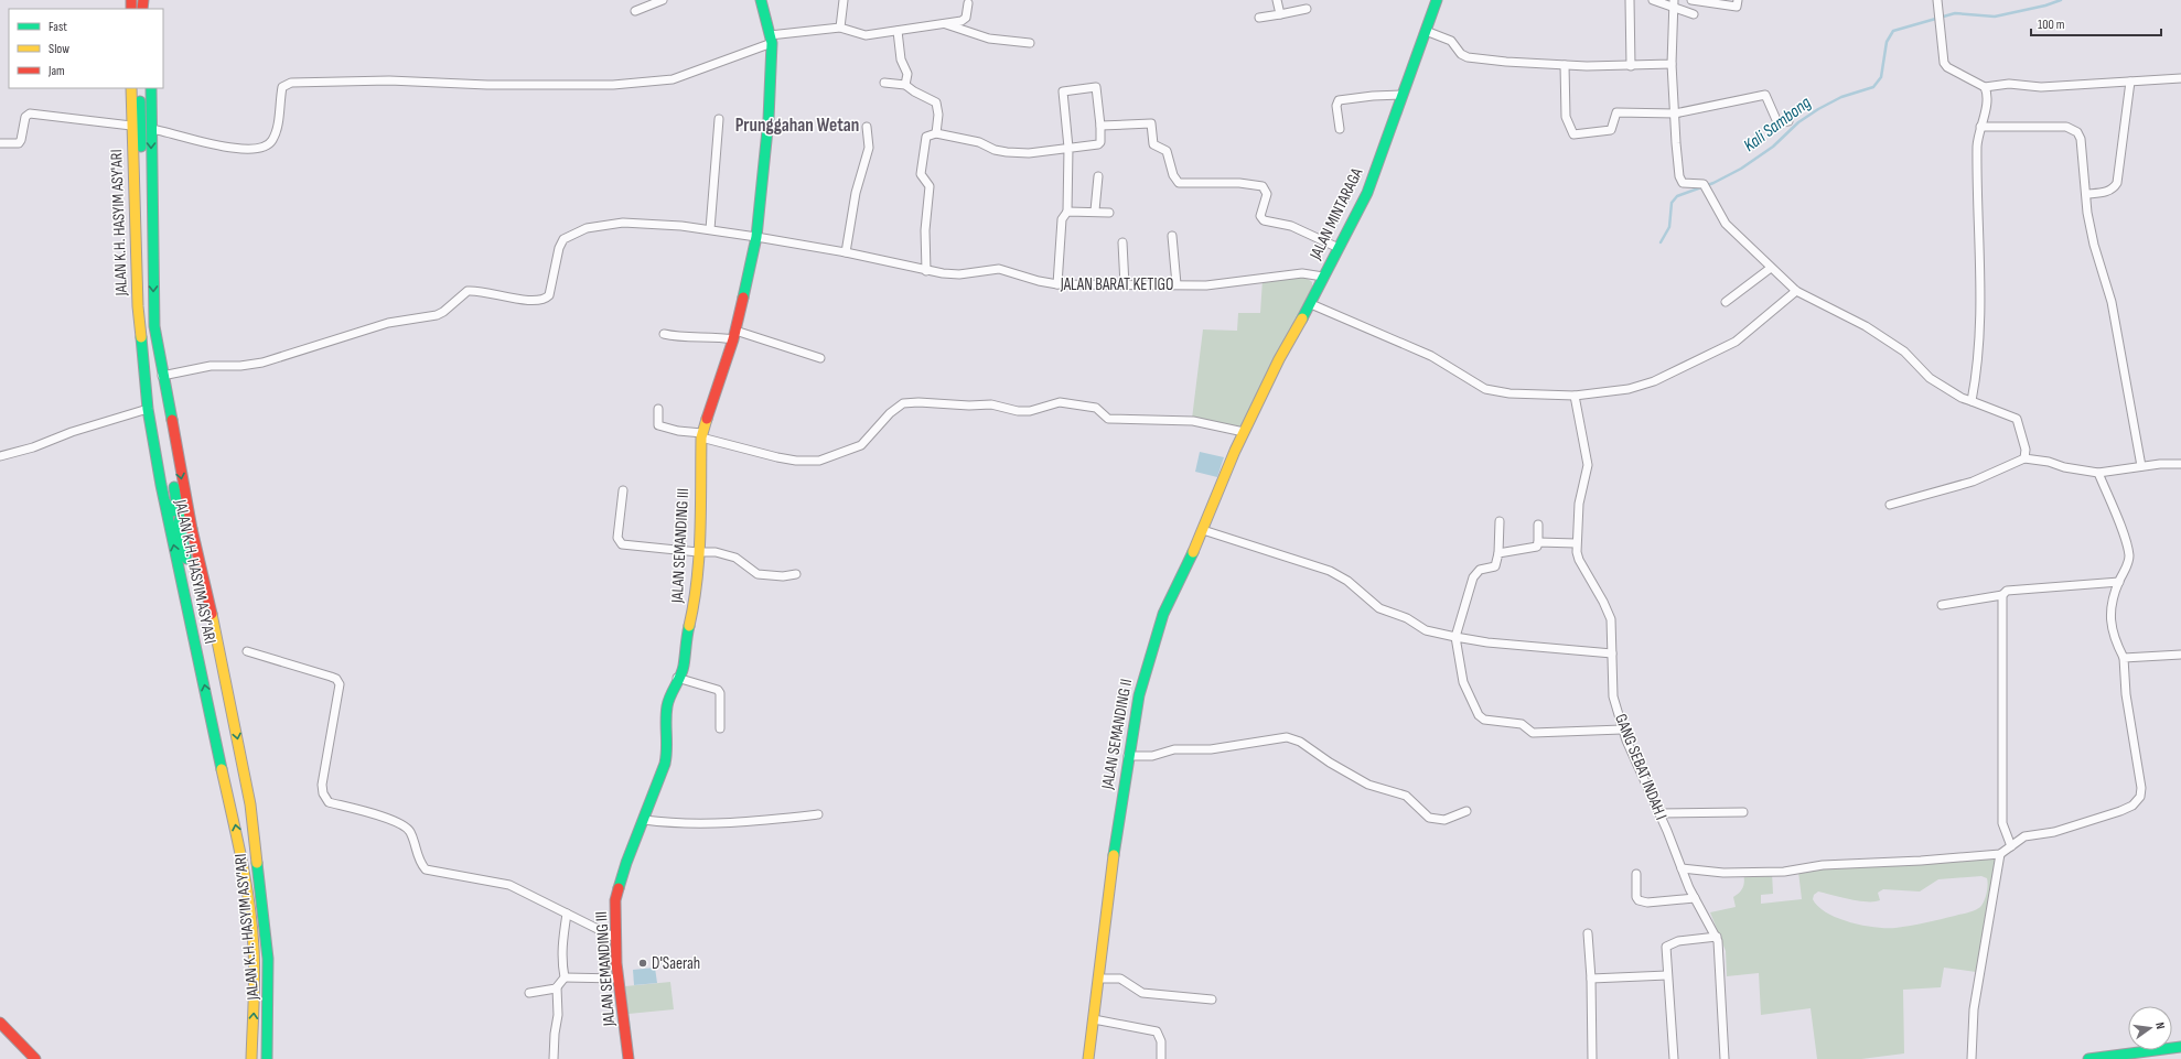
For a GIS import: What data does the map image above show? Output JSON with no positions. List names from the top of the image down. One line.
{"streets":{"main road":["JALAN MINTARAGA","JALAN K.H. HASYIM ASY'ARI","JALAN SEMANDING III","JALAN SEMANDING II"],"street":["JALAN BARAT KETIGO","GANG SEBAT INDAH I"]},"crossings":[["JALAN MINTARAGA","JALAN BARAT KETIGO"],["JALAN MINTARAGA","JALAN SEMANDING II"],["JALAN K.H. HASYIM ASY'ARI","JALAN BARAT KETIGO"],["JALAN BARAT KETIGO","JALAN SEMANDING III"]],"districts":["Prunggahan Wetan"],"water":["Kali Sambong"],"places":["D'Saerah"],"legend":["Fast","Slow","Jam"],"scale_bar":"100 m","north":"right"}
